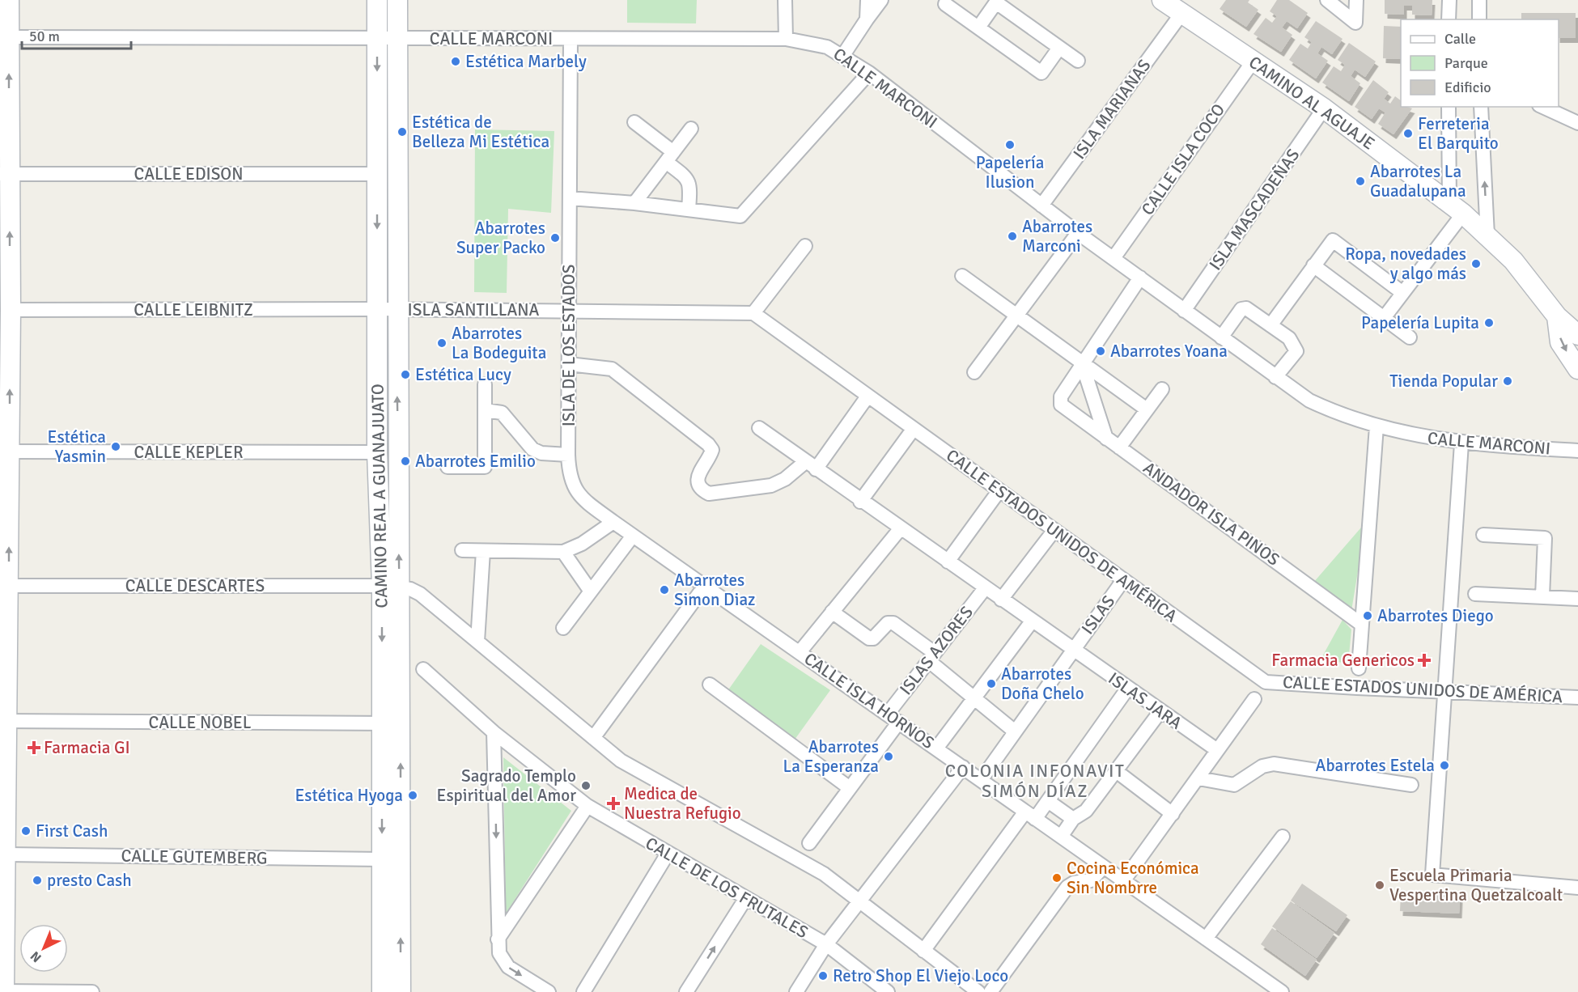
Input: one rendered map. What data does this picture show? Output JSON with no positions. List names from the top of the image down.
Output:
{
  "streets": {
    "street": [
      "CALLE MARCONI",
      "CAMINO AL AGUAJE",
      "ISLA MARIANAS",
      "CALLE ISLA COCO",
      "CALLE EDISON",
      "ISLA MASCADEÑAS",
      "CALLE LEIBNITZ",
      "ISLA SANTILLANA",
      "ISLA DE LOS ESTADOS",
      "CALLE KEPLER",
      "CAMINO REAL A GUANAJUATO",
      "ANDADOR ISLA PINOS",
      "CALLE ESTADOS UNIDOS DE AMÉRICA",
      "CALLE DESCARTES",
      "ISLAS",
      "ISLAS AZORES",
      "CALLE ISLA HORNOS",
      "ISLAS JARA",
      "CALLE NOBEL",
      "CALLE GUTEMBERG",
      "CALLE DE LOS FRUTALES"
    ]
  },
  "crossings": [
    ["CALLE MARCONI", "ISLA MARIANAS"],
    ["CALLE MARCONI", "CALLE ISLA COCO"],
    ["CALLE MARCONI", "ISLA MASCADEÑAS"],
    ["CALLE MARCONI", "ISLA DE LOS ESTADOS"],
    ["CALLE MARCONI", "CAMINO REAL A GUANAJUATO"],
    ["CAMINO AL AGUAJE", "ISLA MARIANAS"],
    ["CAMINO AL AGUAJE", "CALLE ISLA COCO"],
    ["CAMINO AL AGUAJE", "ISLA MASCADEÑAS"],
    ["CALLE EDISON", "CAMINO REAL A GUANAJUATO"],
    ["CALLE LEIBNITZ", "ISLA SANTILLANA"],
    ["CALLE LEIBNITZ", "CAMINO REAL A GUANAJUATO"],
    ["ISLA SANTILLANA", "ISLA DE LOS ESTADOS"],
    ["ISLA SANTILLANA", "CAMINO REAL A GUANAJUATO"],
    ["ISLA DE LOS ESTADOS", "CALLE ISLA HORNOS"],
    ["CALLE KEPLER", "CAMINO REAL A GUANAJUATO"],
    ["CAMINO REAL A GUANAJUATO", "CALLE DESCARTES"],
    ["CAMINO REAL A GUANAJUATO", "CALLE NOBEL"],
    ["CAMINO REAL A GUANAJUATO", "CALLE GUTEMBERG"],
    ["CALLE ESTADOS UNIDOS DE AMÉRICA", "ISLAS"],
    ["ISLAS", "ISLAS JARA"],
    ["ISLAS AZORES", "CALLE ISLA HORNOS"],
    ["ISLAS AZORES", "ISLAS JARA"]
  ],
  "districts": ["COLONIA INFONAVIT SIMÓN DÍAZ"],
  "places": {
    "other": [
      "Estética Marbely",
      "Estética de Belleza Mi Estética",
      "Ferreteria El Barquito",
      "Papelería Ilusion",
      "Abarrotes La Guadalupana",
      "Abarrotes Marconi",
      "Abarrotes Super Packo",
      "Ropa, novedades y algo más",
      "Papelería Lupita",
      "Abarrotes La Bodeguita",
      "Abarrotes Yoana",
      "Estética Lucy",
      "Tienda Popular",
      "Estética Yasmin",
      "Abarrotes Emilio",
      "Abarrotes Simon Diaz",
      "Abarrotes Diego",
      "Abarrotes Doña Chelo",
      "Abarrotes La Esperanza",
      "Abarrotes Estela",
      "Sagrado Templo Espiritual del Amor",
      "Estética Hyoga",
      "First Cash",
      "Cocina Económica Sin Nombrre",
      "presto Cash",
      "Escuela Primaria Vespertina Quetzalcoalt",
      "Retro Shop El Viejo Loco"
    ],
    "health": ["Farmacia Genericos", "Farmacia GI", "Medica de Nuestra Refugio"]
  },
  "legend": ["Calle", "Parque", "Edificio"],
  "scale_bar": "50 m",
  "north": "bottom left"
}
